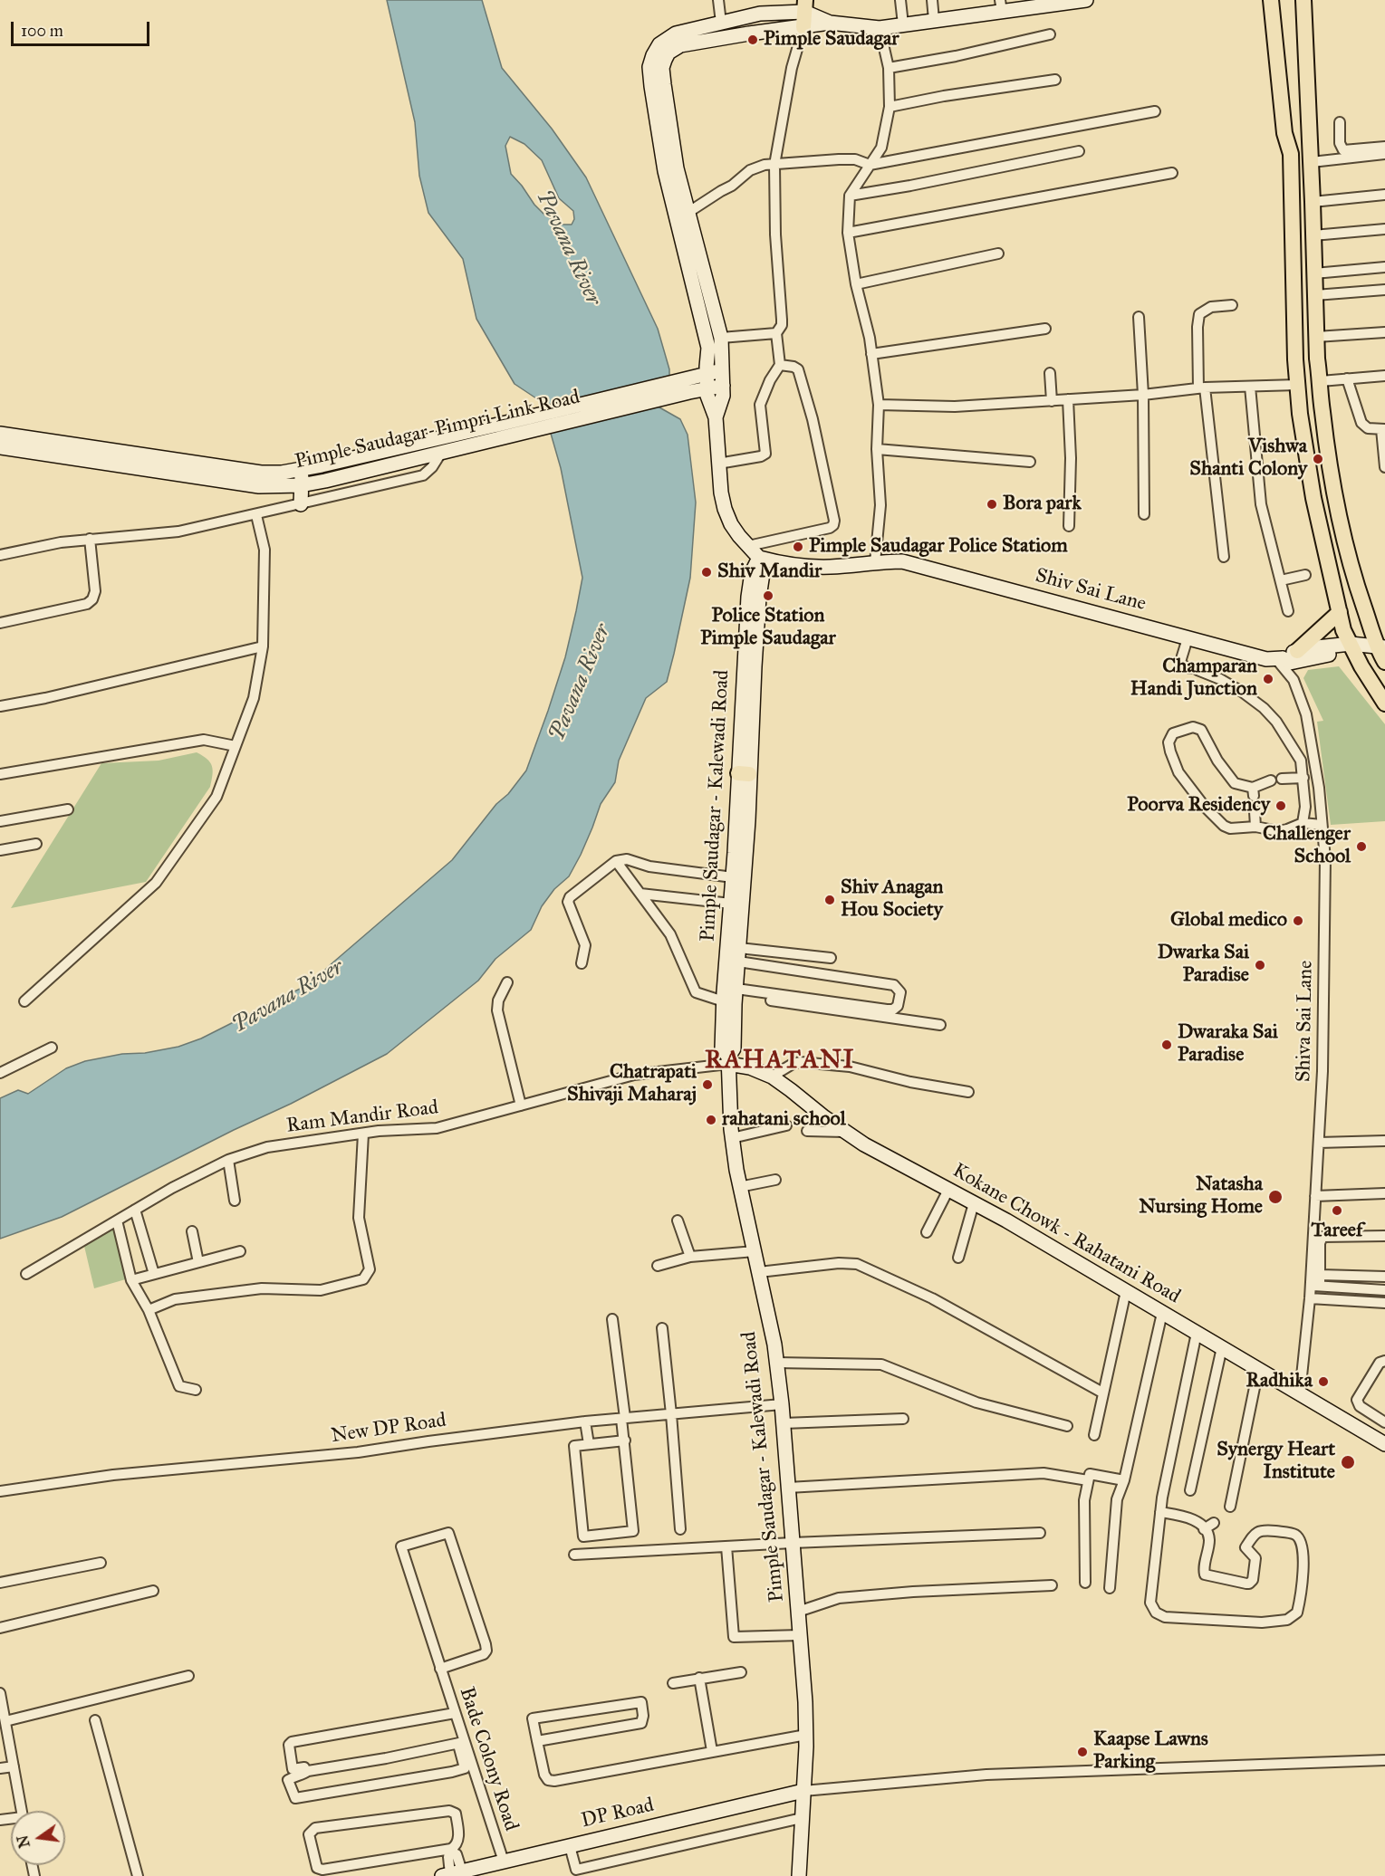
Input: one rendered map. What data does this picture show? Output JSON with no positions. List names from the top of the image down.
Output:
{
  "streets": {
    "street": [
      "Pimple Saudagar-Pimpri Link Road",
      "Shiv Sai Lane",
      "Pimple Saudagar - Kalewadi Road",
      "Shiva Sai Lane",
      "Ram Mandir Road",
      "Kokane Chowk - Rahatani Road",
      "New DP Road",
      "Bade Colony Road",
      "DP Road"
    ]
  },
  "crossings": [
    ["Shiv Sai Lane", "Pimple Saudagar - Kalewadi Road"],
    ["Shiv Sai Lane", "Shiva Sai Lane"],
    ["Pimple Saudagar - Kalewadi Road", "Ram Mandir Road"],
    ["Pimple Saudagar - Kalewadi Road", "Kokane Chowk - Rahatani Road"],
    ["Pimple Saudagar - Kalewadi Road", "New DP Road"],
    ["Pimple Saudagar - Kalewadi Road", "DP Road"],
    ["Shiva Sai Lane", "Kokane Chowk - Rahatani Road"],
    ["Ram Mandir Road", "Kokane Chowk - Rahatani Road"],
    ["Bade Colony Road", "DP Road"]
  ],
  "districts": ["RAHATANI"],
  "water": ["Pavana River"],
  "places": [
    "Pimple Saudagar",
    "Vishwa Shanti Colony",
    "Bora park",
    "Pimple Saudagar Police Statiom",
    "Shiv Mandir",
    "Police Station Pimple Saudagar",
    "Champaran Handi Junction",
    "Poorva Residency",
    "Challenger School",
    "Shiv Anagan Hou Society",
    "Global medico",
    "Dwarka Sai Paradise",
    "Dwaraka Sai Paradise",
    "Chatrapati Shivaji Maharaj",
    "rahatani school",
    "Natasha Nursing Home",
    "Tareef",
    "Radhika",
    "Synergy Heart Institute",
    "Kaapse Lawns Parking"
  ],
  "scale_bar": "100 m",
  "north": "left"
}
